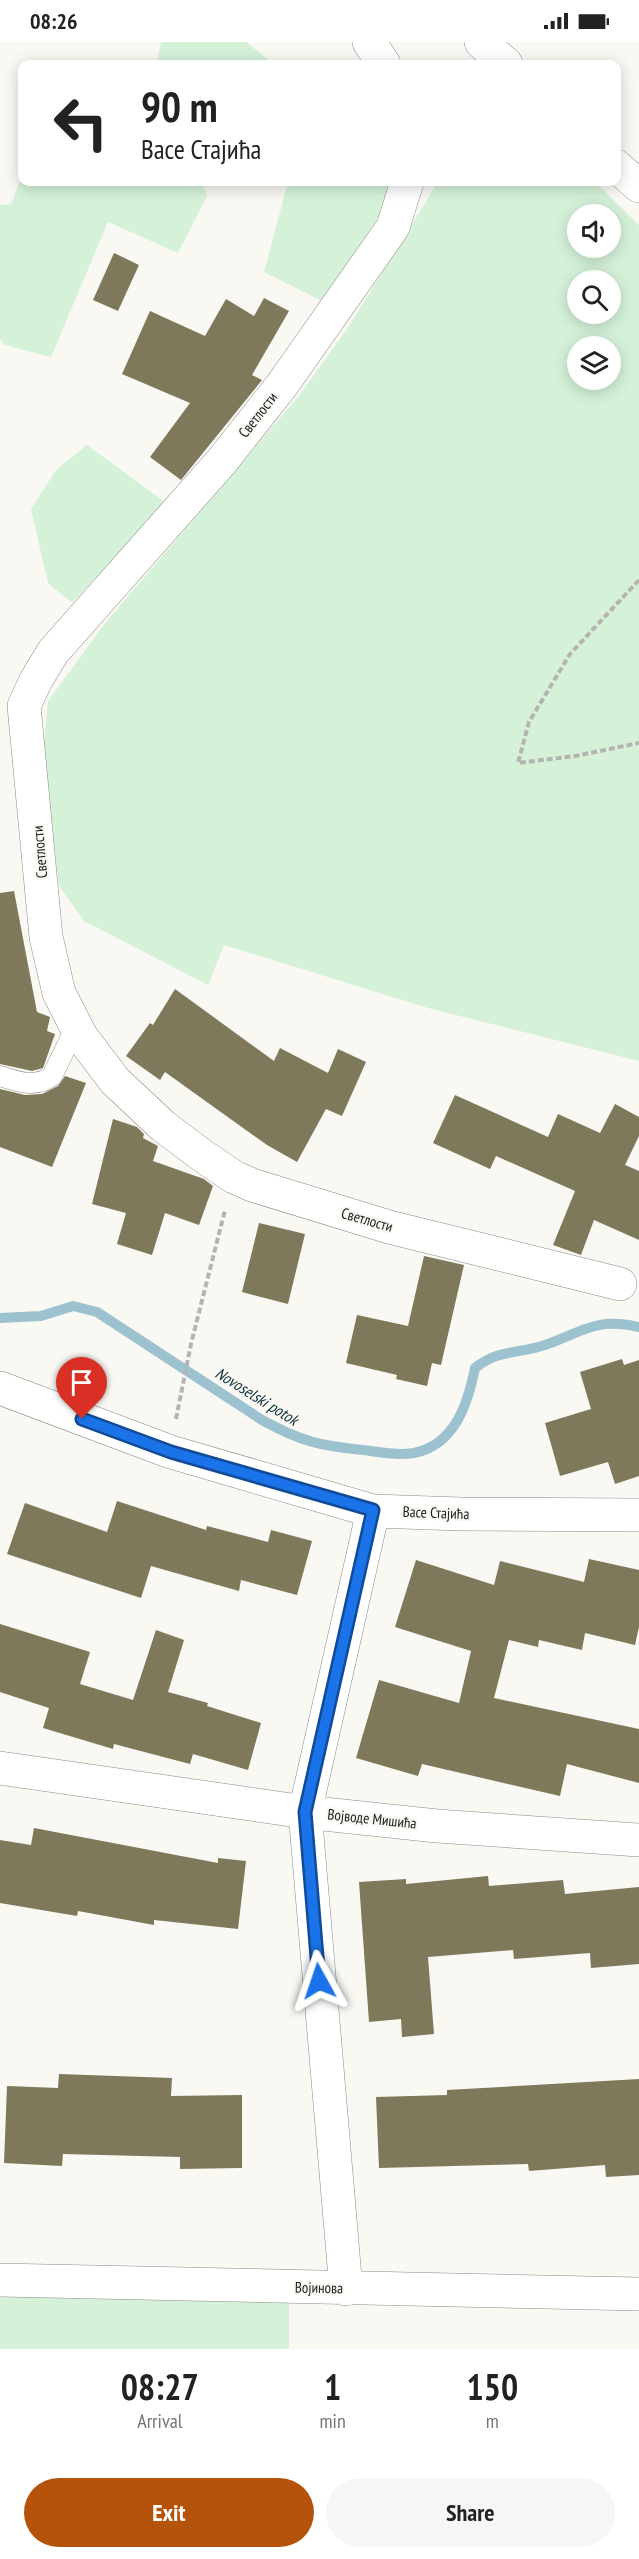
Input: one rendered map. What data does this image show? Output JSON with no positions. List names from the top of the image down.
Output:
{
  "streets": {
    "street": [
      "Светлости",
      "Васе Стајића",
      "Војводе Мишића",
      "Војинова"
    ]
  },
  "water": ["Novoselski potok"],
  "page": {
    "status": "08:26",
    "turn": ["90 m", "Васе Стајића"],
    "eta": [
      "08:27",
      "Arrival",
      "1",
      "min",
      "150",
      "m"
    ],
    "buttons": ["Exit", "Share"]
  }
}
